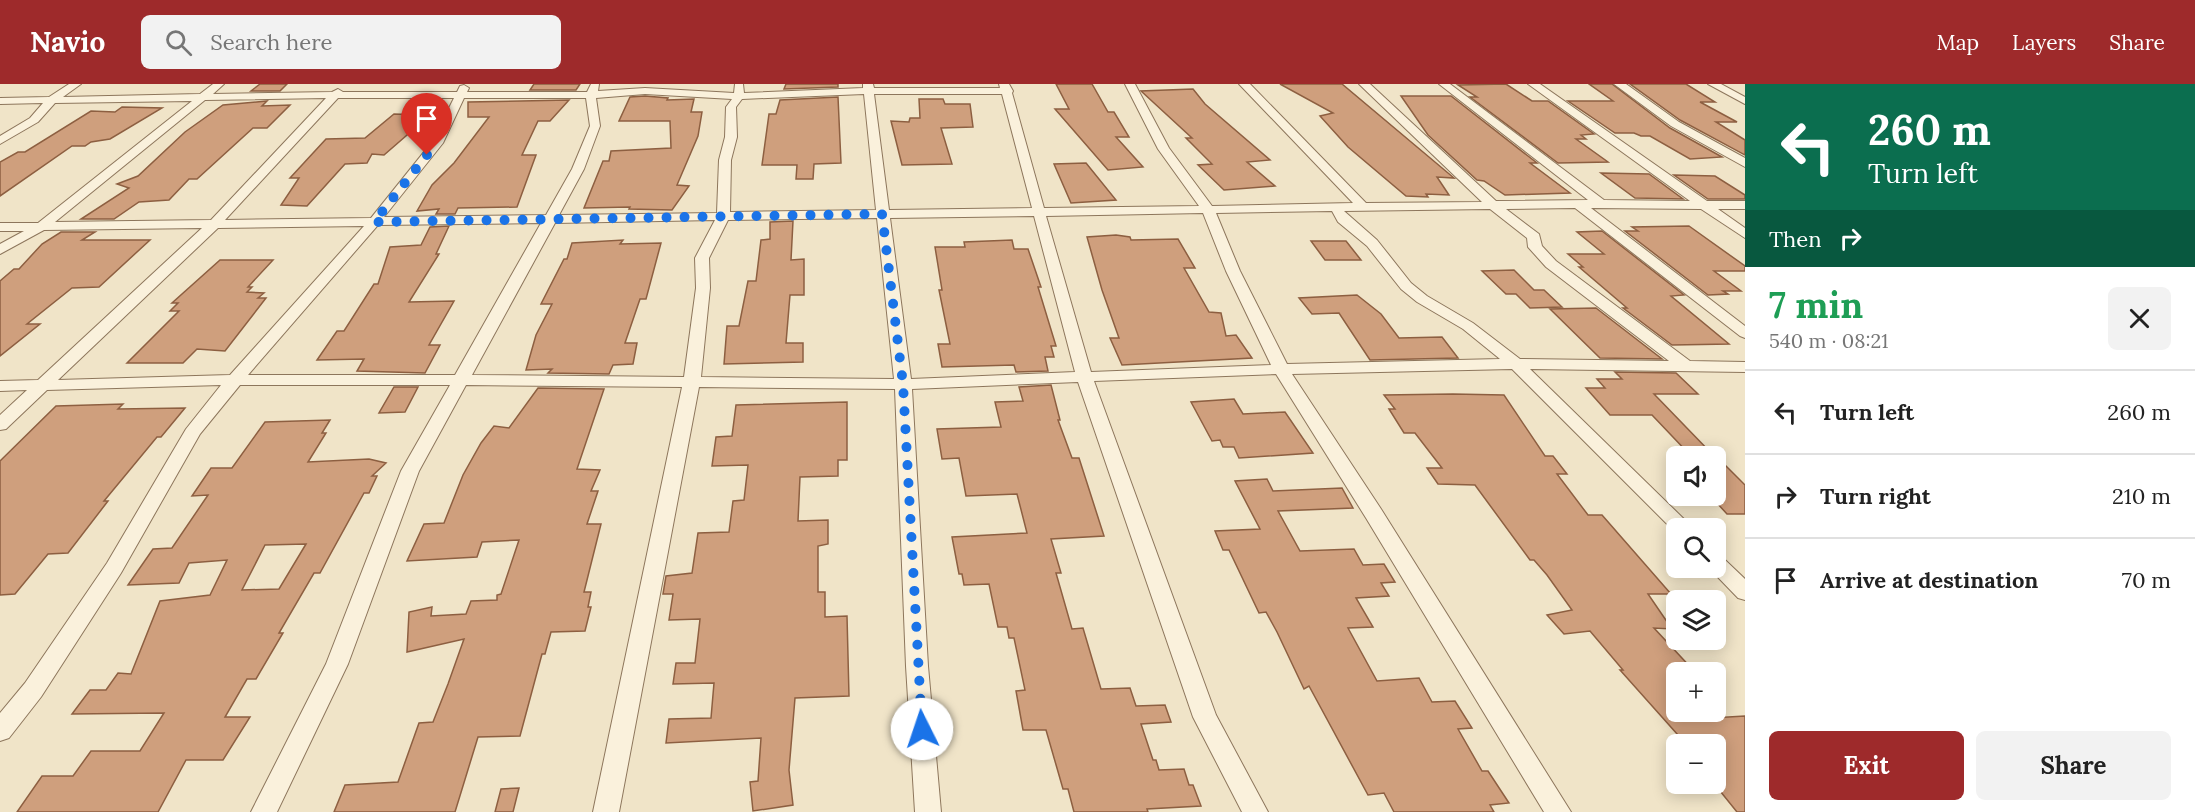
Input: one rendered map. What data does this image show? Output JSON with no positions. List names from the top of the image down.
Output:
{
  "page": {
    "header": "Navio",
    "search": "Search here",
    "nav": ["Map", "Layers", "Share"],
    "turn": ["260 m", "Turn left"],
    "then": "Then",
    "heading": ["7 min", "540 m · 08:21"],
    "list": [
      {
        "name": "Turn left",
        "value": "260 m"
      },
      {
        "name": "Turn right",
        "value": "210 m"
      },
      {
        "name": "Arrive at destination",
        "value": "70 m"
      }
    ],
    "map_buttons": ["+", "−"],
    "buttons": ["Exit", "Share"]
  }
}
